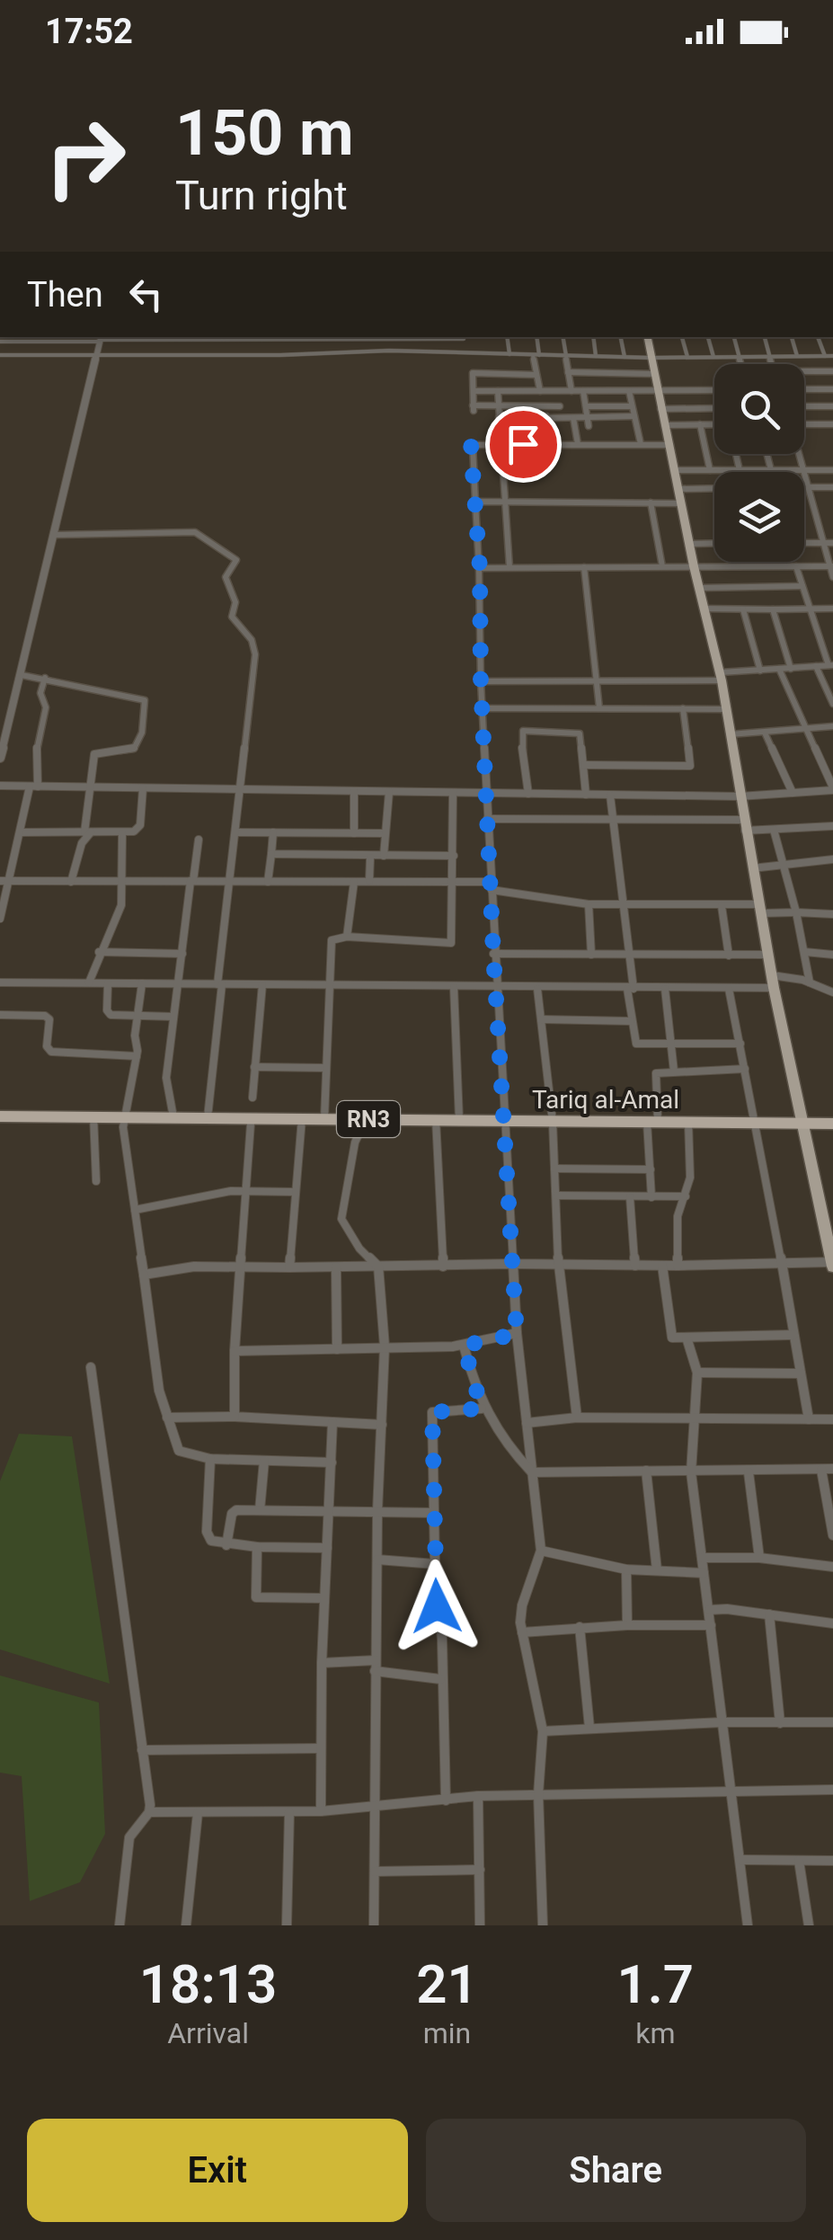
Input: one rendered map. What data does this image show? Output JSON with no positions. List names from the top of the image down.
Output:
{
  "streets": {
    "highway": ["Tariq al-Amal", "RN3"]
  },
  "page": {
    "status": "17:52",
    "turn": ["150 m", "Turn right"],
    "then": "Then",
    "eta": [
      "18:13",
      "Arrival",
      "21",
      "min",
      "1.7",
      "km"
    ],
    "buttons": ["Exit", "Share"]
  }
}
